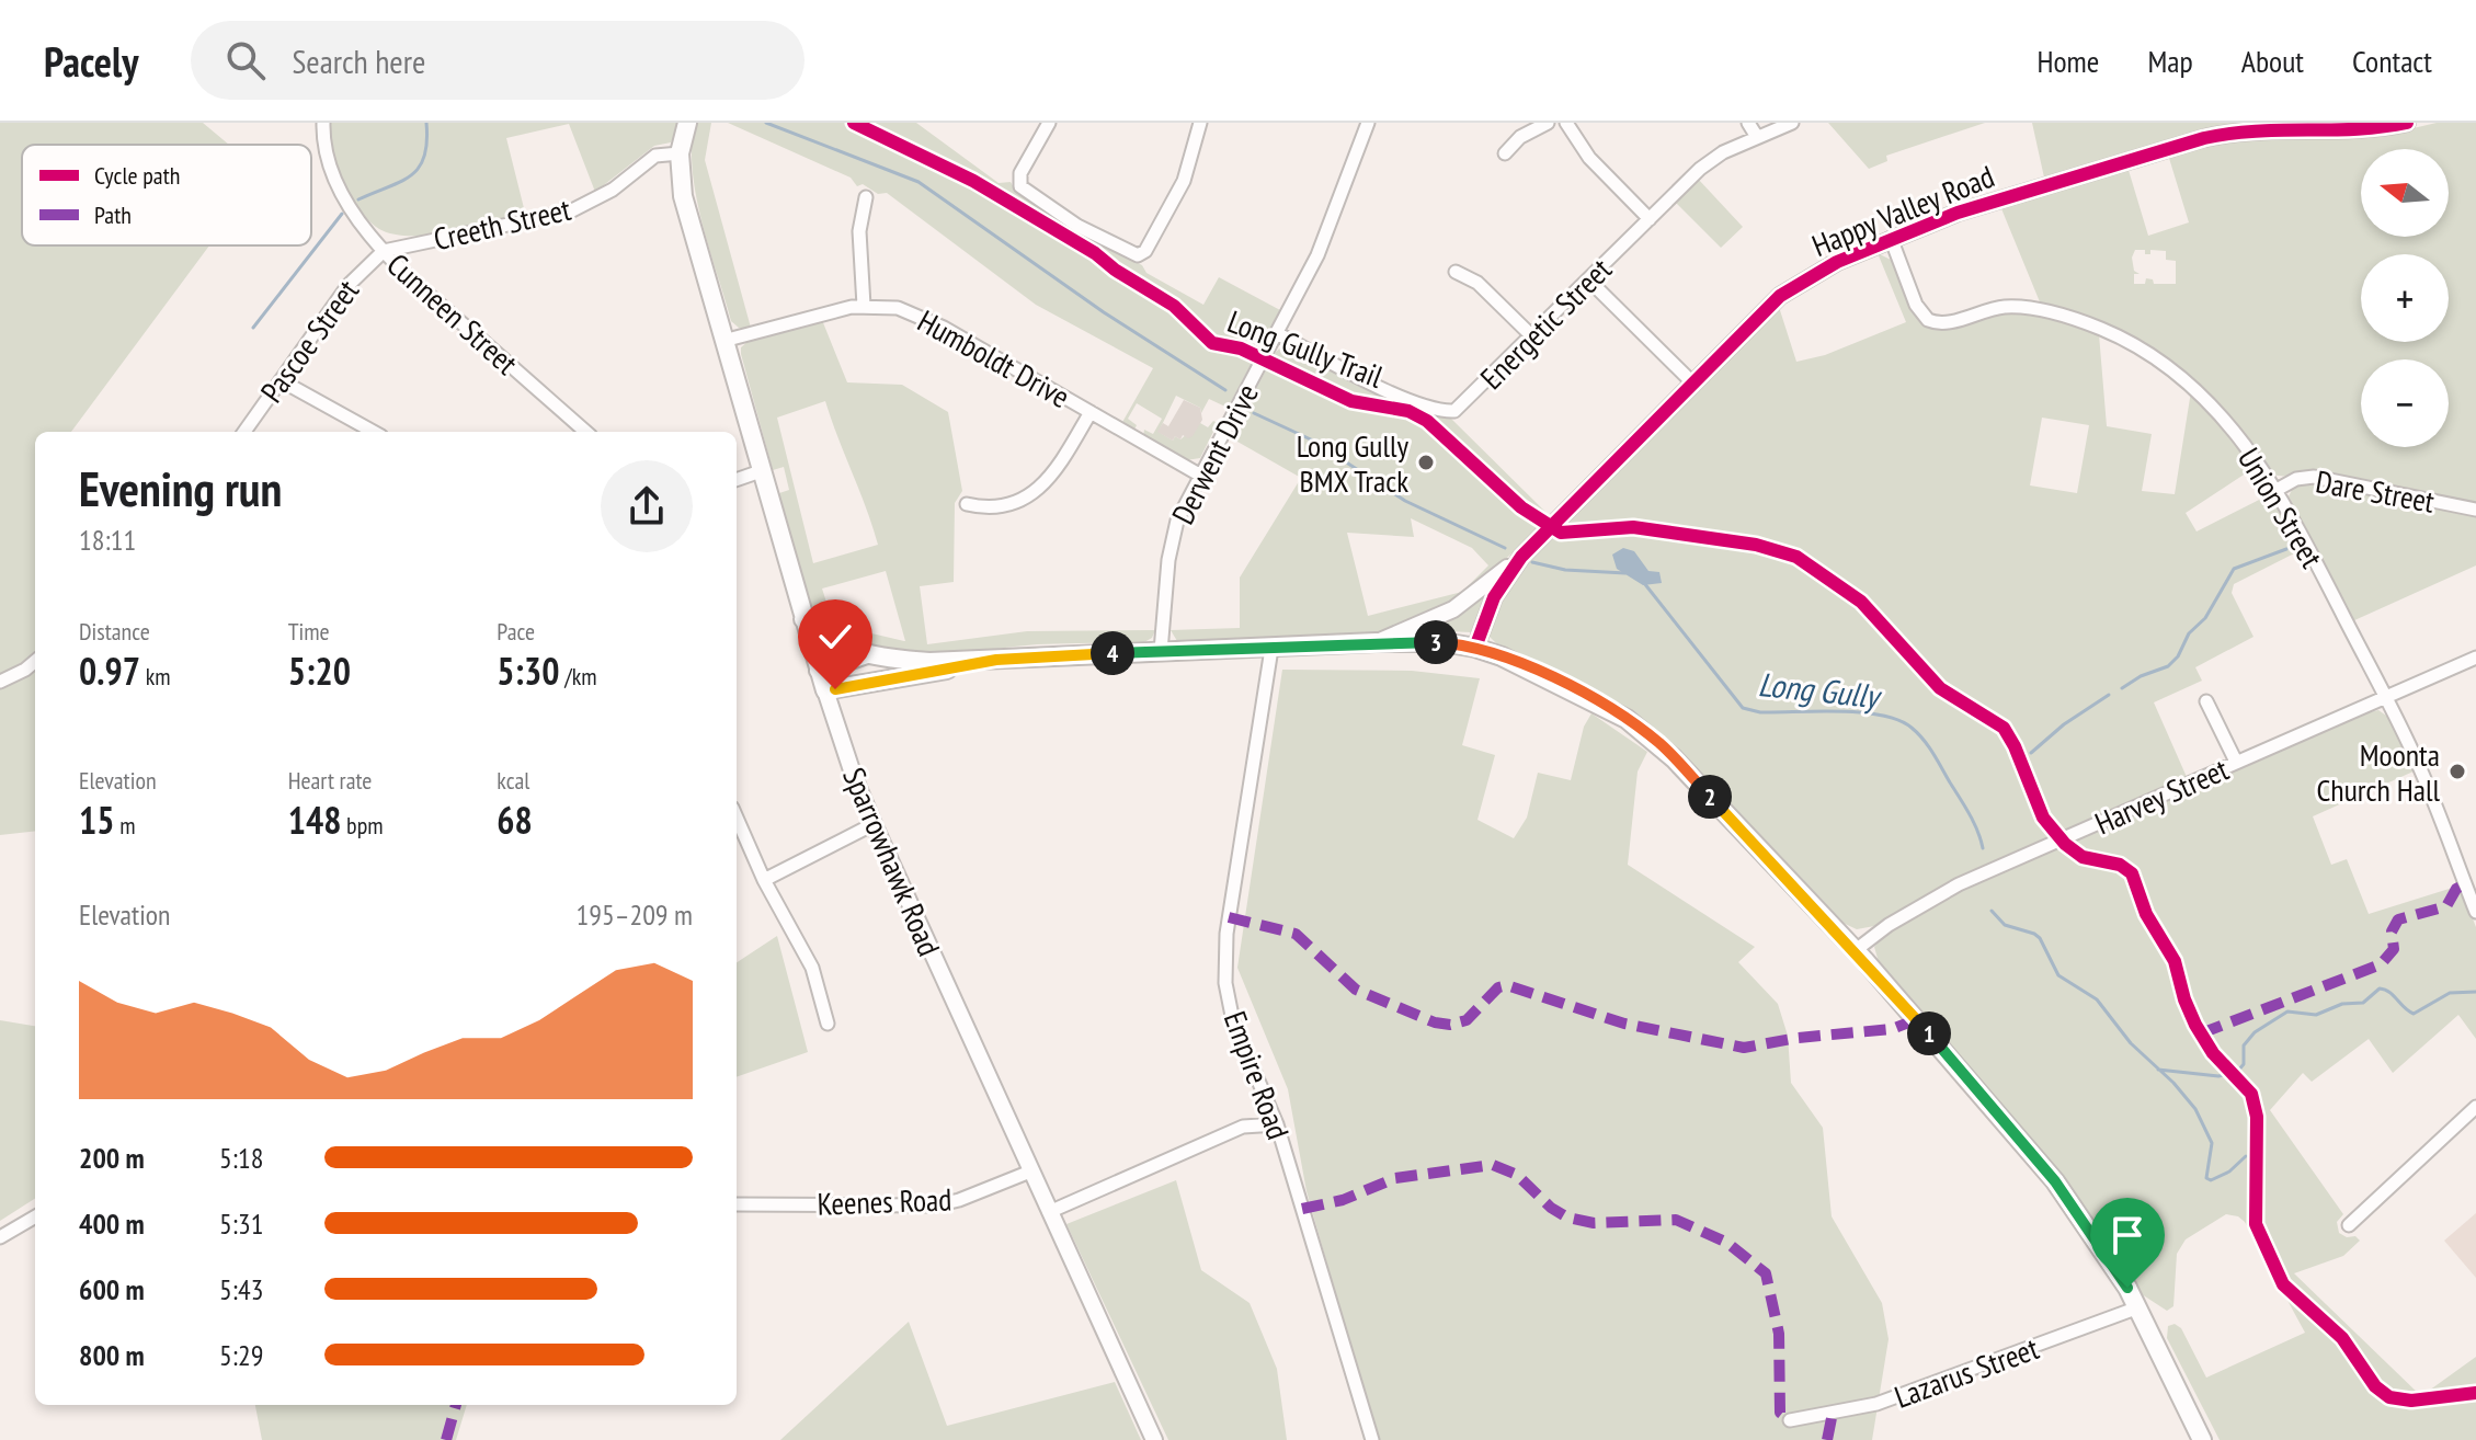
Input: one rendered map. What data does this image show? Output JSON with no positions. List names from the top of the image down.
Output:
{
  "streets": {
    "main road": ["Sparrowhawk Road"],
    "street": [
      "Happy Valley Road",
      "Creeth Street",
      "Cunneen Street",
      "Energetic Street",
      "Pascoe Street",
      "Humboldt Drive",
      "Derwent Drive",
      "Dare Street",
      "Union Street",
      "Harvey Street",
      "Empire Road",
      "Keenes Road",
      "Lazarus Street"
    ],
    "cycle path": ["Long Gully Trail"]
  },
  "crossings": [
    ["Happy Valley Road", "Union Street"],
    ["Creeth Street", "Cunneen Street"],
    ["Creeth Street", "Pascoe Street"],
    ["Creeth Street", "Sparrowhawk Road"],
    ["Cunneen Street", "Pascoe Street"],
    ["Energetic Street", "Derwent Drive"],
    ["Humboldt Drive", "Derwent Drive"],
    ["Humboldt Drive", "Sparrowhawk Road"],
    ["Dare Street", "Union Street"],
    ["Union Street", "Harvey Street"],
    ["Sparrowhawk Road", "Keenes Road"]
  ],
  "water": ["Long Gully"],
  "places": ["Long Gully BMX Track", "Moonta Church Hall"],
  "legend": ["Cycle path", "Path"],
  "north": "left",
  "page": {
    "header": "Pacely",
    "search": "Search here",
    "nav": [
      "Home",
      "Map",
      "About",
      "Contact"
    ],
    "map_buttons": ["+", "−"],
    "heading": ["Evening run", "18:11"],
    "stats": [
      ["Distance", "0.97 km"],
      ["Time", "5:20"],
      ["Pace", "5:30 /km"],
      ["Elevation", "15 m"],
      ["Heart rate", "148 bpm"],
      ["kcal", "68"]
    ],
    "pins": [
      "3",
      "4",
      "2",
      "1"
    ],
    "chart": ["Elevation", "195–209 m"],
    "list": [
      {
        "name": "200 m",
        "note": "5:18"
      },
      {
        "name": "400 m",
        "note": "5:31"
      },
      {
        "name": "600 m",
        "note": "5:43"
      },
      {
        "name": "800 m",
        "note": "5:29"
      }
    ]
  }
}
